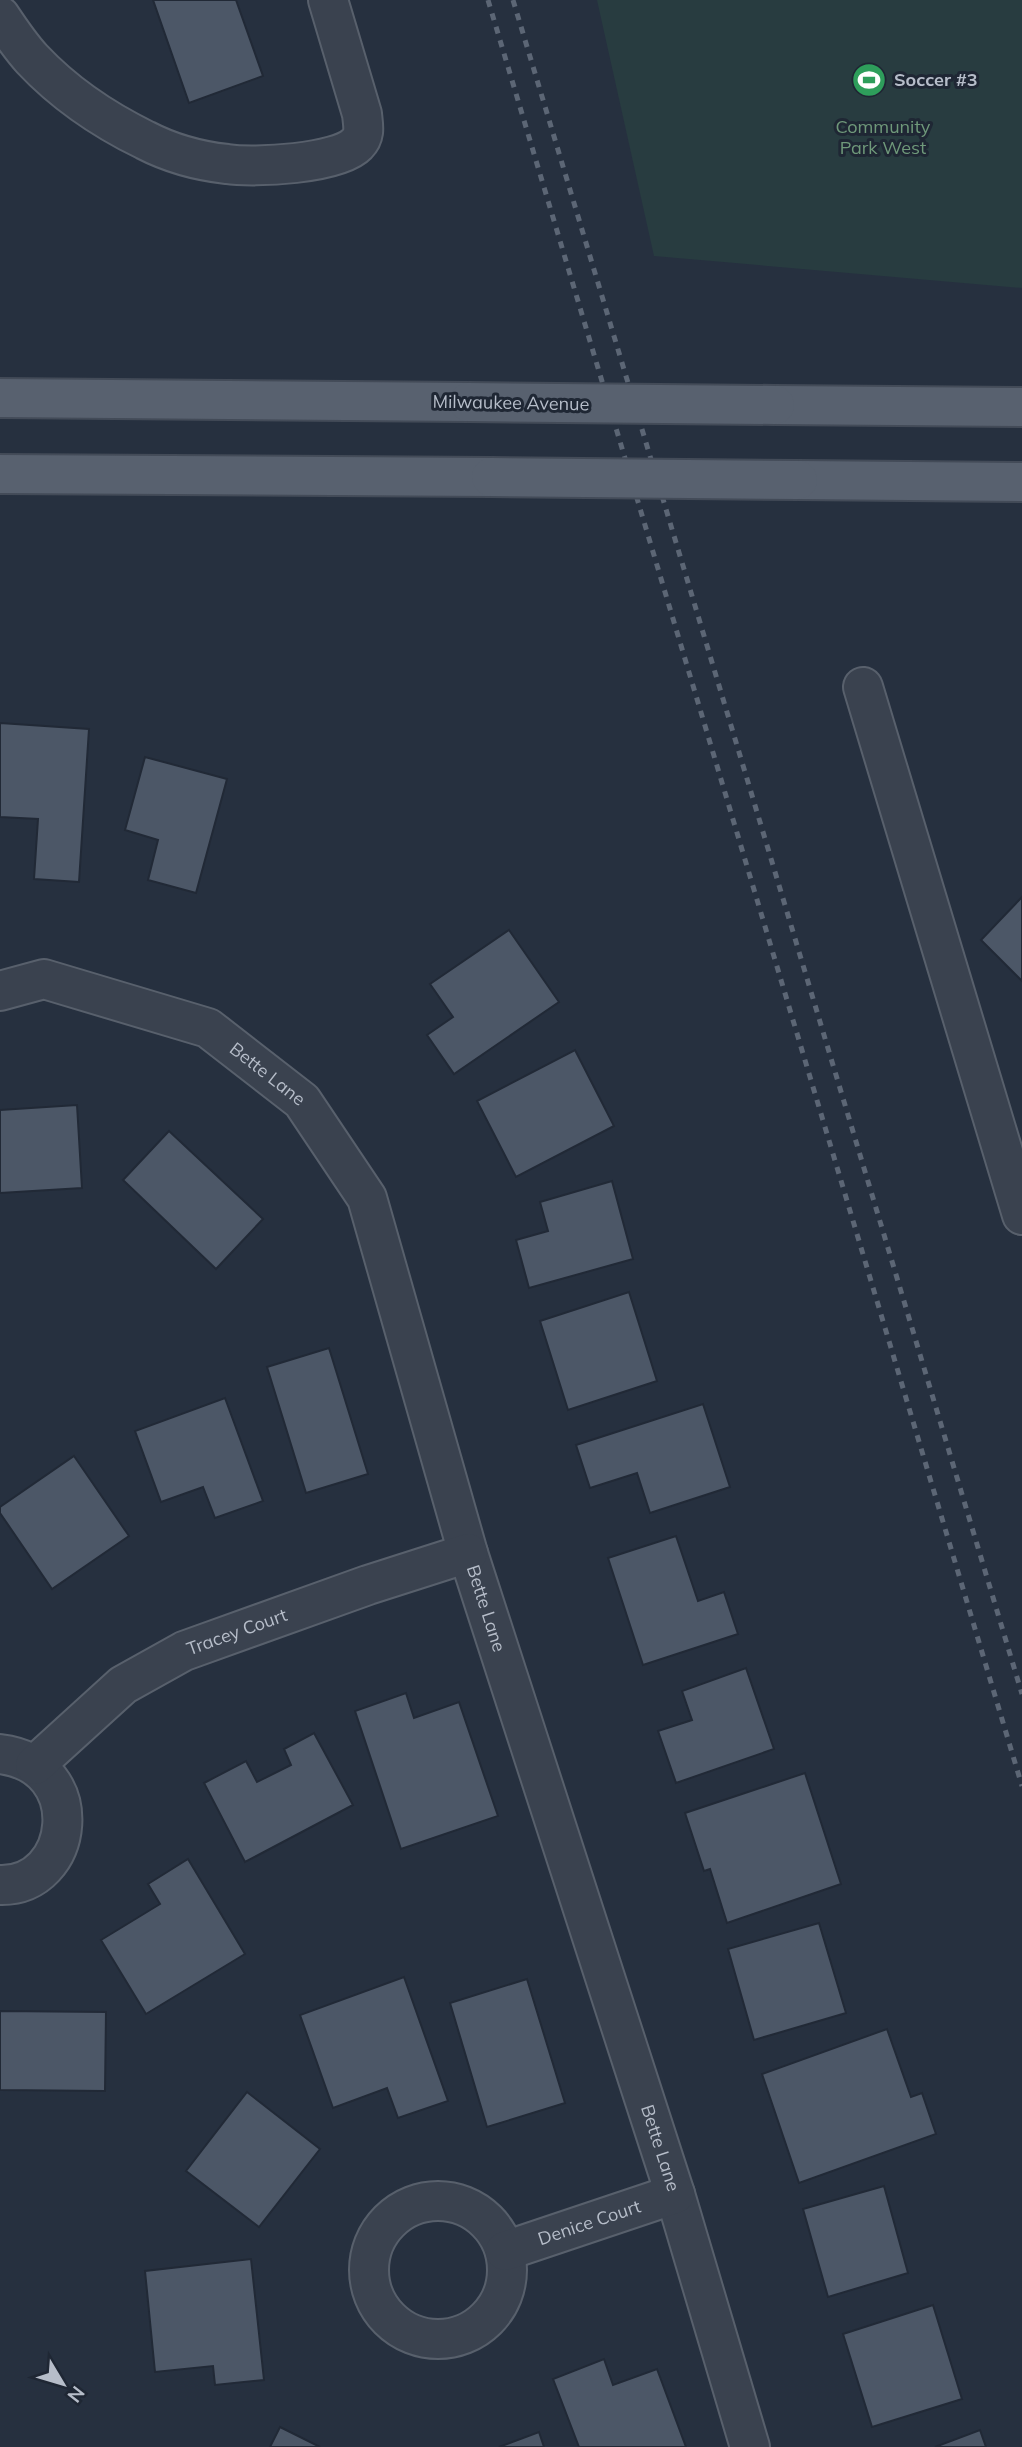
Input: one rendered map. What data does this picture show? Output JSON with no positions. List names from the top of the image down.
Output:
{
  "streets": {
    "main road": ["Milwaukee Avenue"],
    "street": ["Bette Lane", "Tracey Court", "Denice Court"]
  },
  "crossings": [
    ["Bette Lane", "Tracey Court"],
    ["Bette Lane", "Denice Court"]
  ],
  "parks": ["Community Park West"],
  "places": {
    "sports": ["Soccer #3"]
  },
  "north": "bottom right"
}
